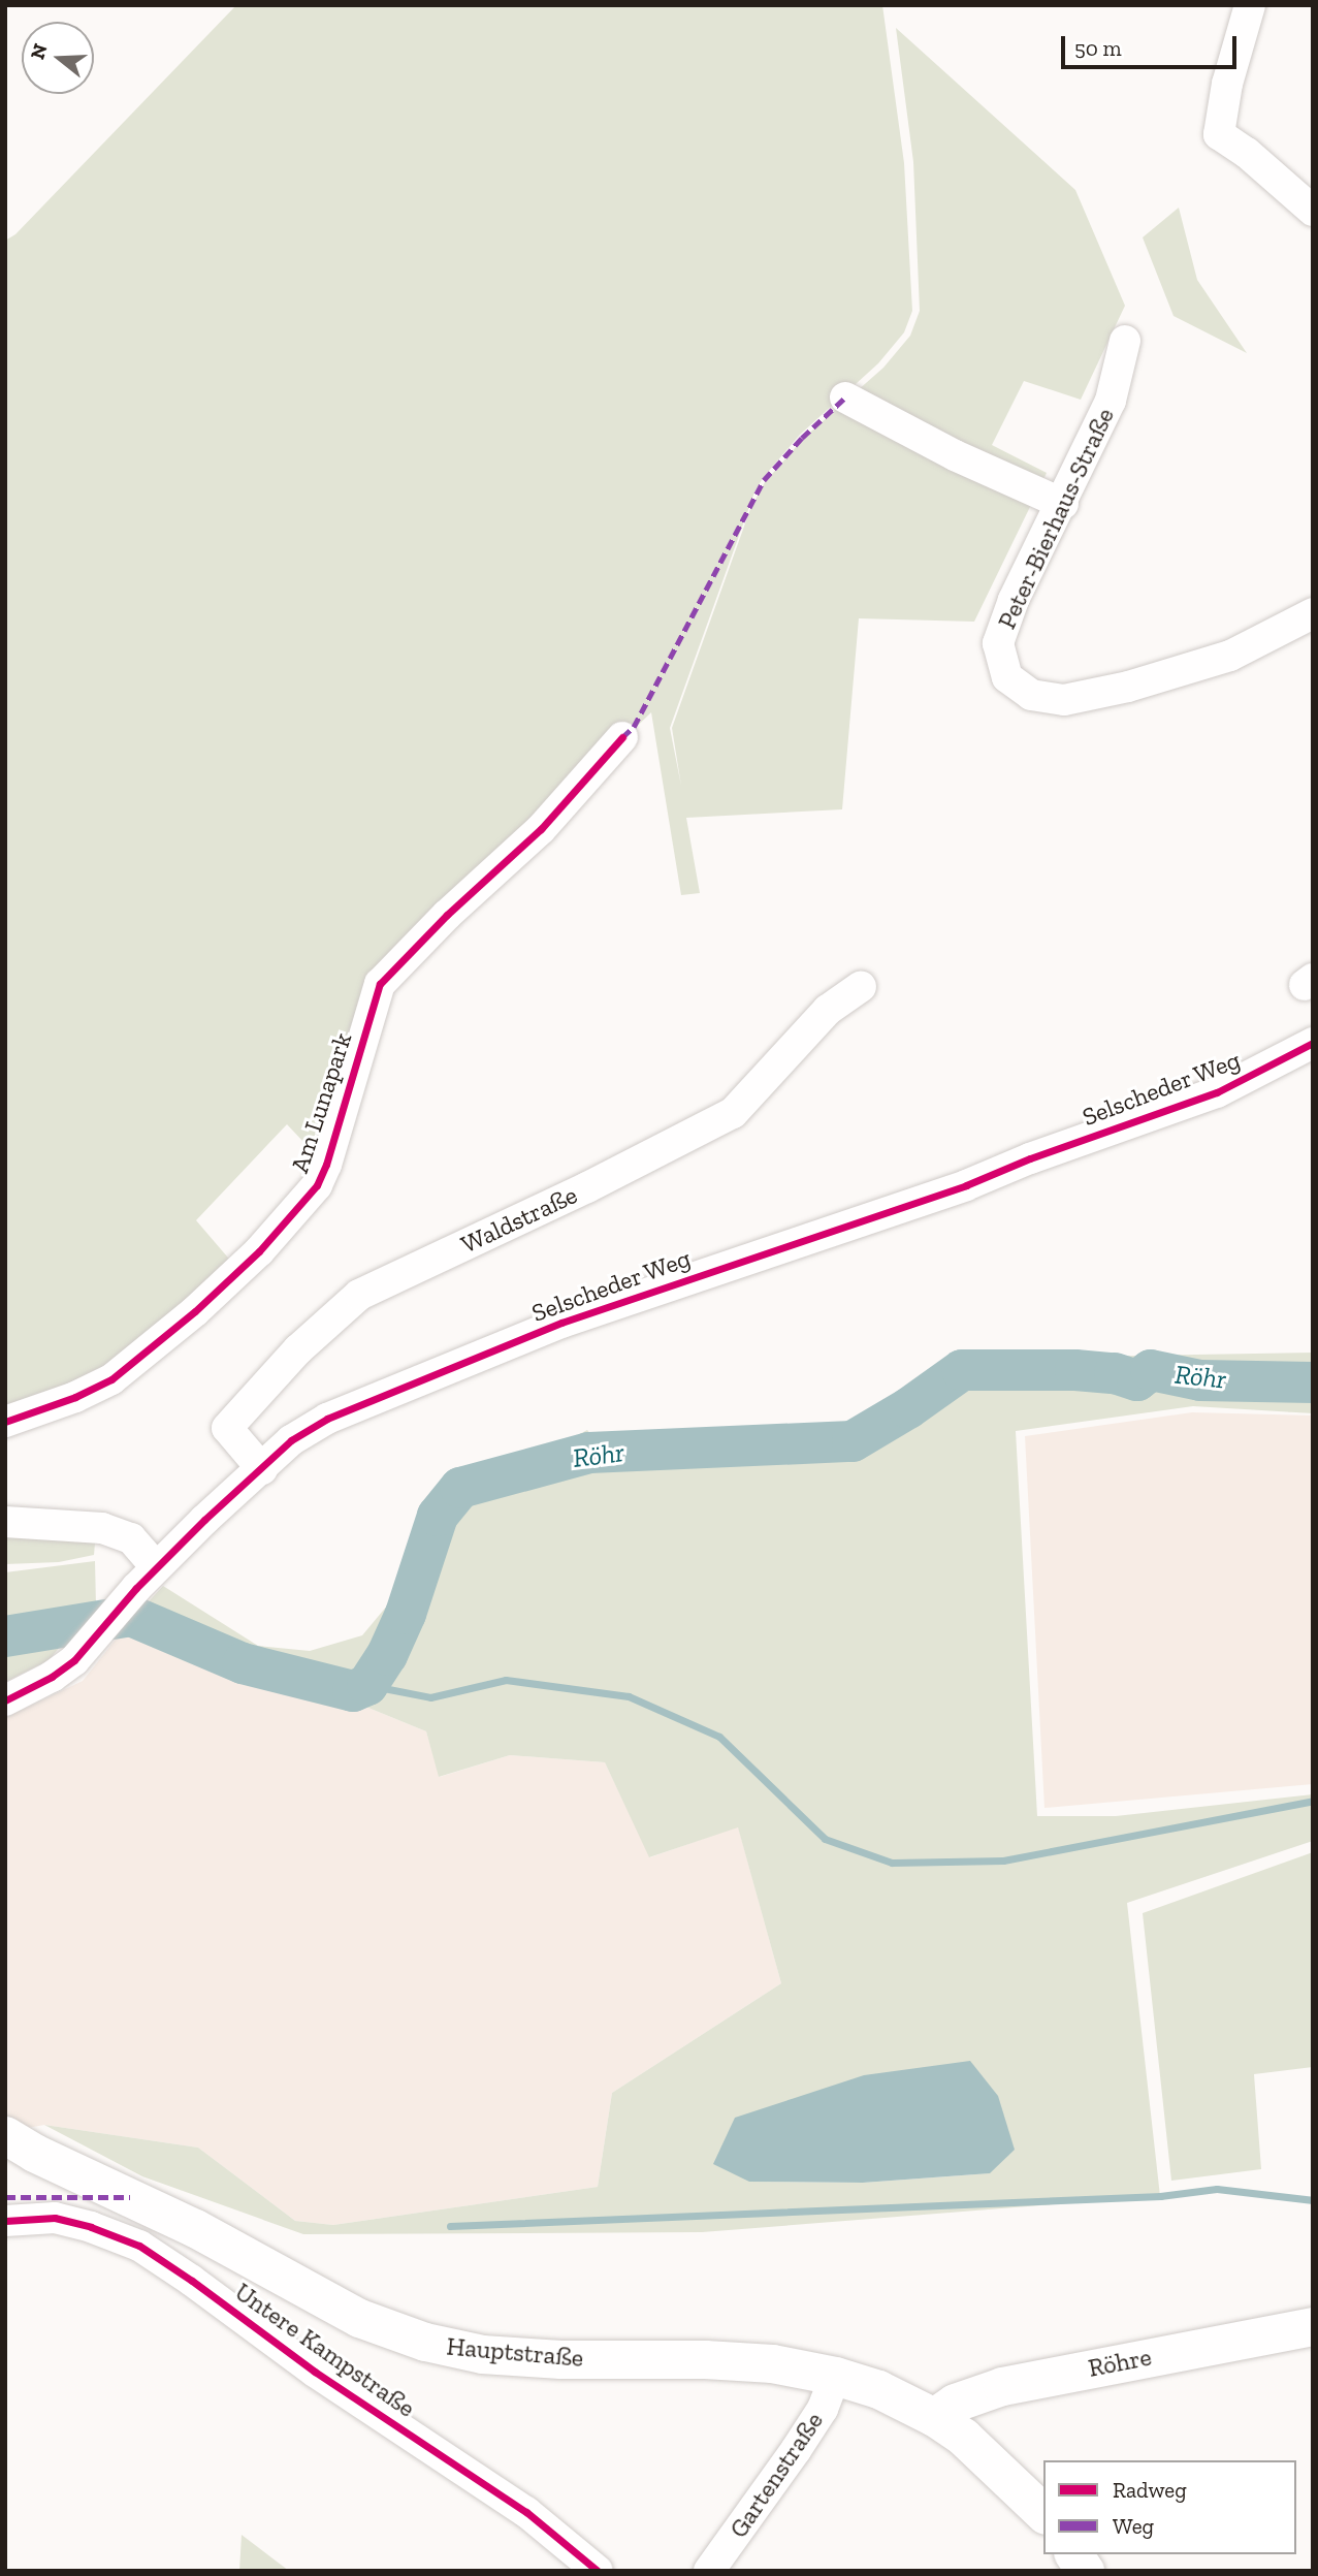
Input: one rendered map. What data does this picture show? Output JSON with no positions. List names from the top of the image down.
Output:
{
  "streets": {
    "main road": ["Hauptstraße", "Röhre"],
    "street": [
      "Peter-Bierhaus-Straße",
      "Selscheder Weg",
      "Am Lunapark",
      "Waldstraße",
      "Untere Kampstraße",
      "Gartenstraße"
    ]
  },
  "crossings": [
    ["Selscheder Weg", "Waldstraße"],
    ["Hauptstraße", "Röhre"],
    ["Hauptstraße", "Gartenstraße"]
  ],
  "water": ["Röhr"],
  "legend": ["Radweg", "Weg"],
  "scale_bar": "50 m",
  "north": "left"
}
